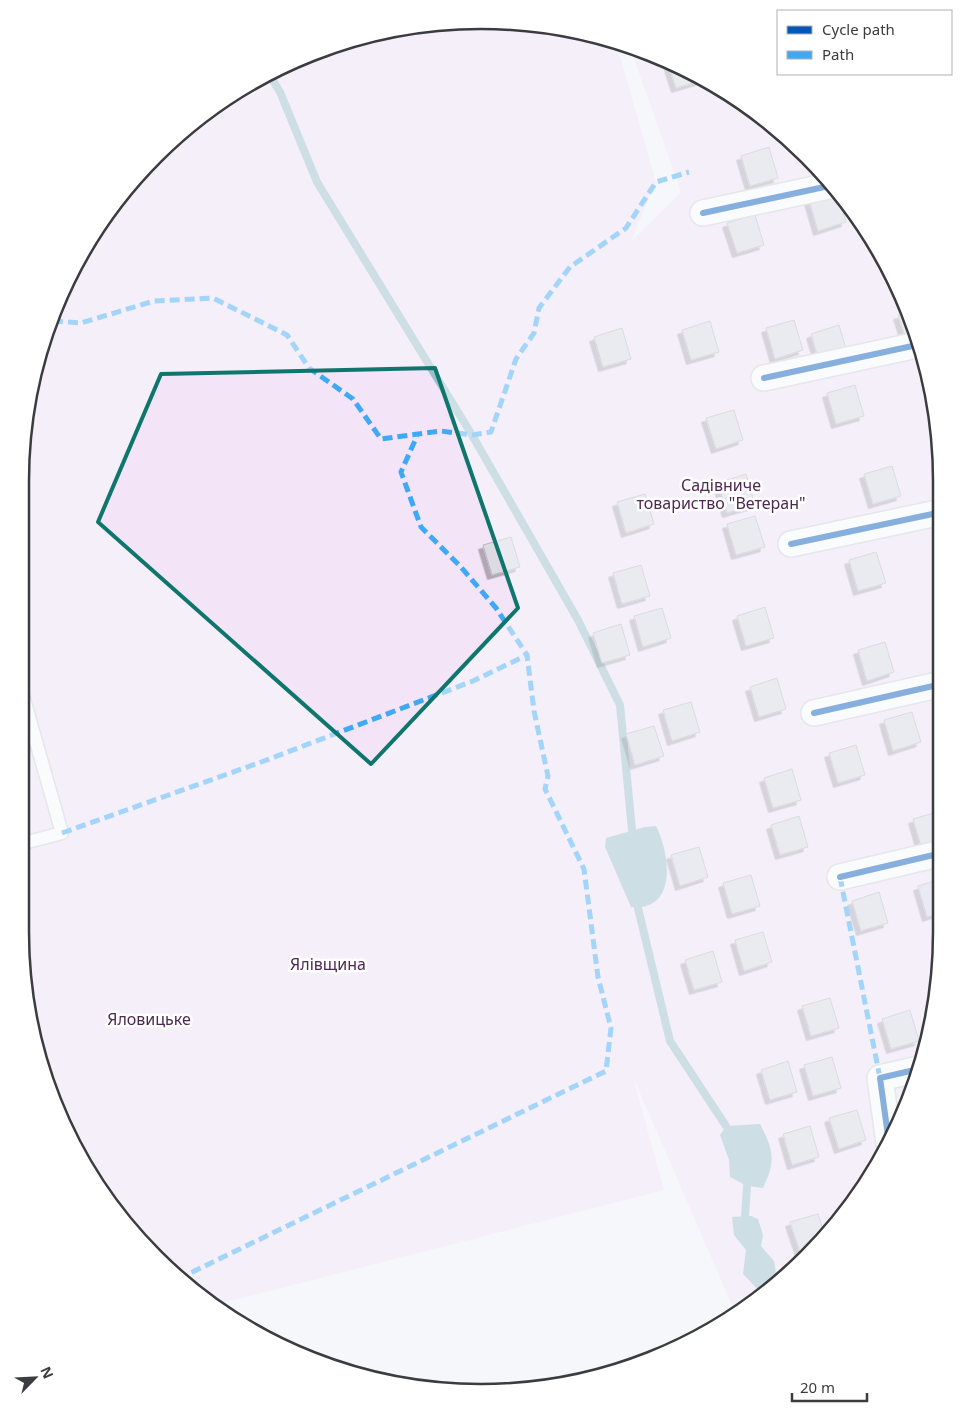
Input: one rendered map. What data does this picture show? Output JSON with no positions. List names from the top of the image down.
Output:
{
  "parks": ["Садівниче товариство \"Ветеран\"", "Ялівщина", "Яловицьке"],
  "legend": ["Cycle path", "Path"],
  "scale_bar": "20 m",
  "north": "top right"
}
